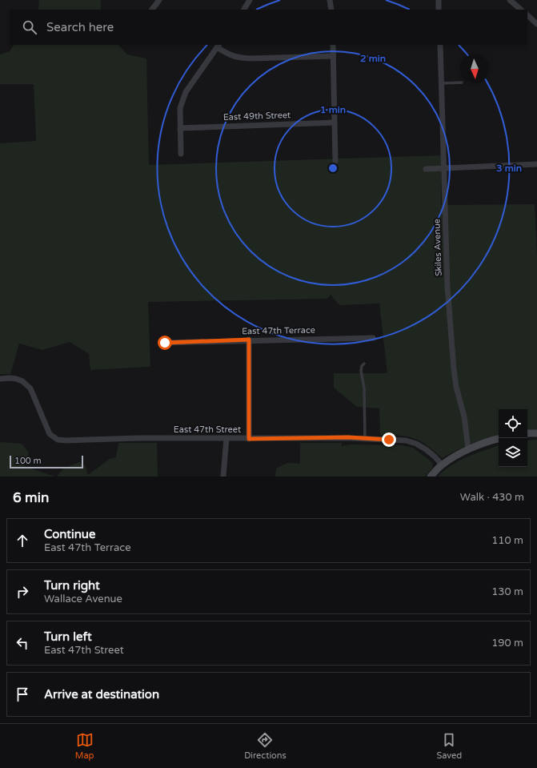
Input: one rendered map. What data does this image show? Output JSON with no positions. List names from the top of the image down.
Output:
{
  "streets": {
    "street": [
      "East 49th Street",
      "Skiles Avenue",
      "East 47th Terrace",
      "East 47th Street"
    ]
  },
  "scale_bar": "100 m",
  "north": "bottom",
  "page": {
    "search": "Search here",
    "scale": "100 m",
    "heading": ["6 min", "Walk · 430 m"],
    "list": [
      ["Continue", "East 47th Terrace", "110 m"],
      ["Turn right", "Wallace Avenue", "130 m"],
      ["Turn left", "East 47th Street", "190 m"],
      "Arrive at destination"
    ],
    "nav": ["Map", "Directions", "Saved"]
  },
  "rings": ["2 min", "1 min", "3 min"]
}
